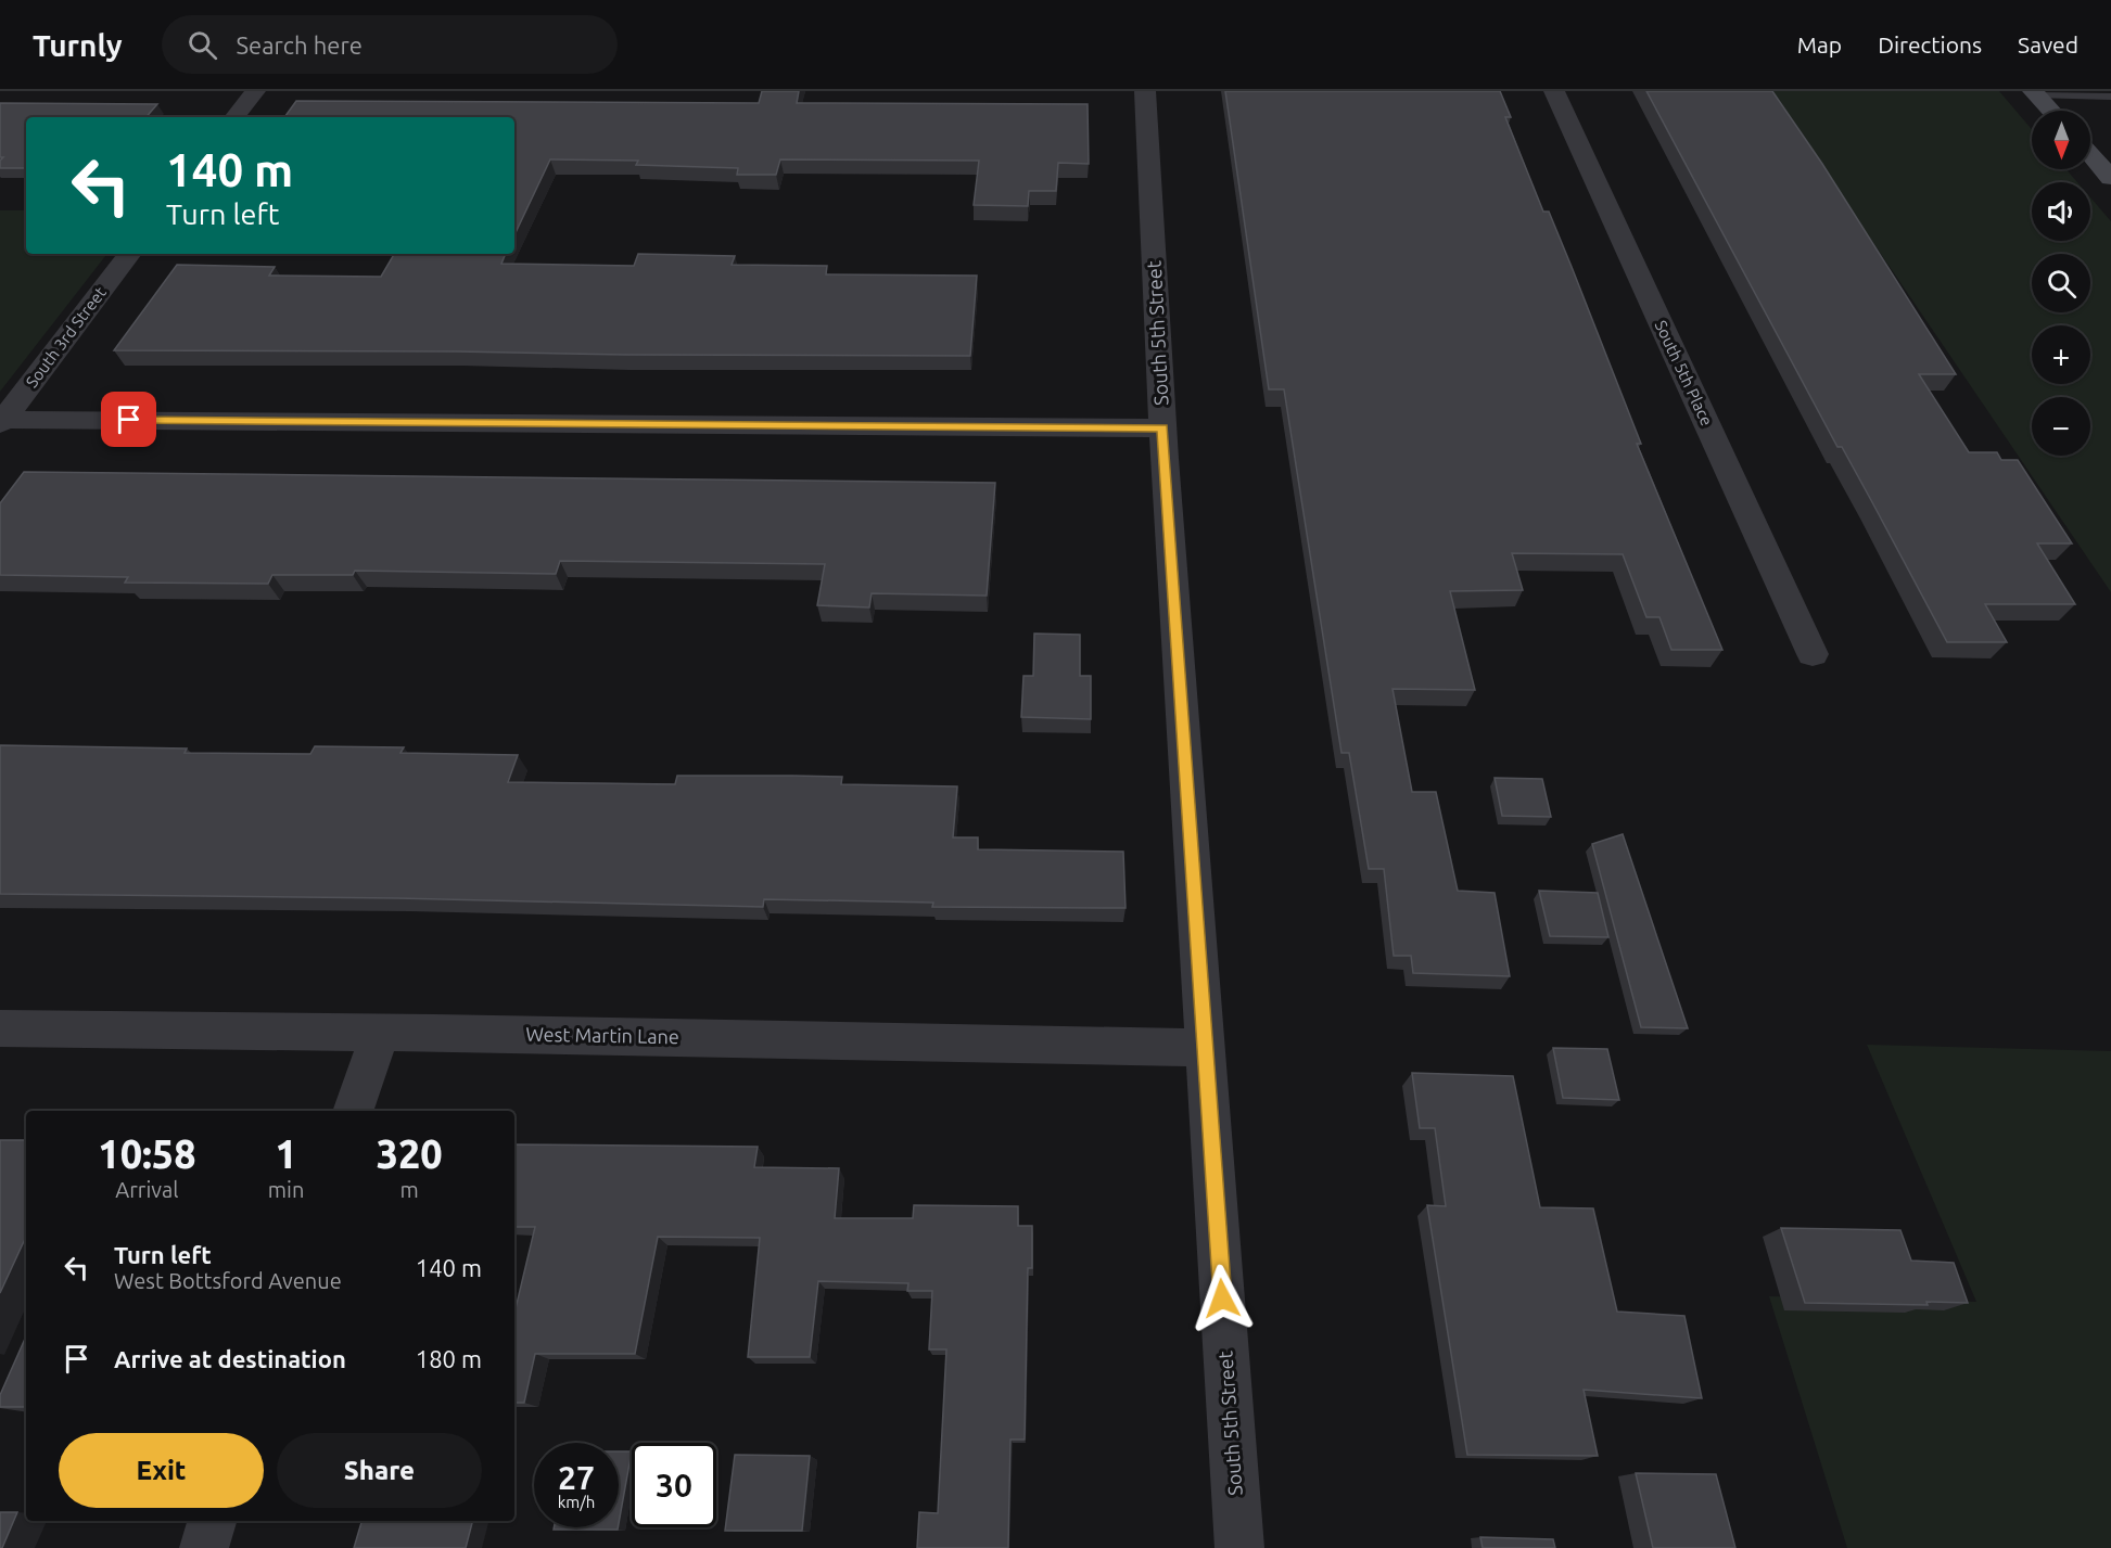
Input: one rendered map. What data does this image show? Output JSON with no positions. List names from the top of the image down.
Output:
{
  "streets": {
    "street": [
      "South 5th Street",
      "South 3rd Street",
      "South 5th Place",
      "West Martin Lane"
    ]
  },
  "crossings": [
    ["South 5th Street", "West Martin Lane"]
  ],
  "north": "bottom",
  "page": {
    "header": "Turnly",
    "search": "Search here",
    "nav": ["Map", "Directions", "Saved"],
    "map_buttons": ["+", "−"],
    "turn": ["140 m", "Turn left"],
    "eta": [
      "10:58",
      "Arrival",
      "1",
      "min",
      "320",
      "m"
    ],
    "list": [
      {
        "name": "Turn left",
        "note": "West Bottsford Avenue",
        "value": "140 m"
      },
      {
        "name": "Arrive at destination",
        "value": "180 m"
      }
    ],
    "buttons": ["Exit", "Share"],
    "speed": "27 km/h",
    "limit": "30"
  }
}
